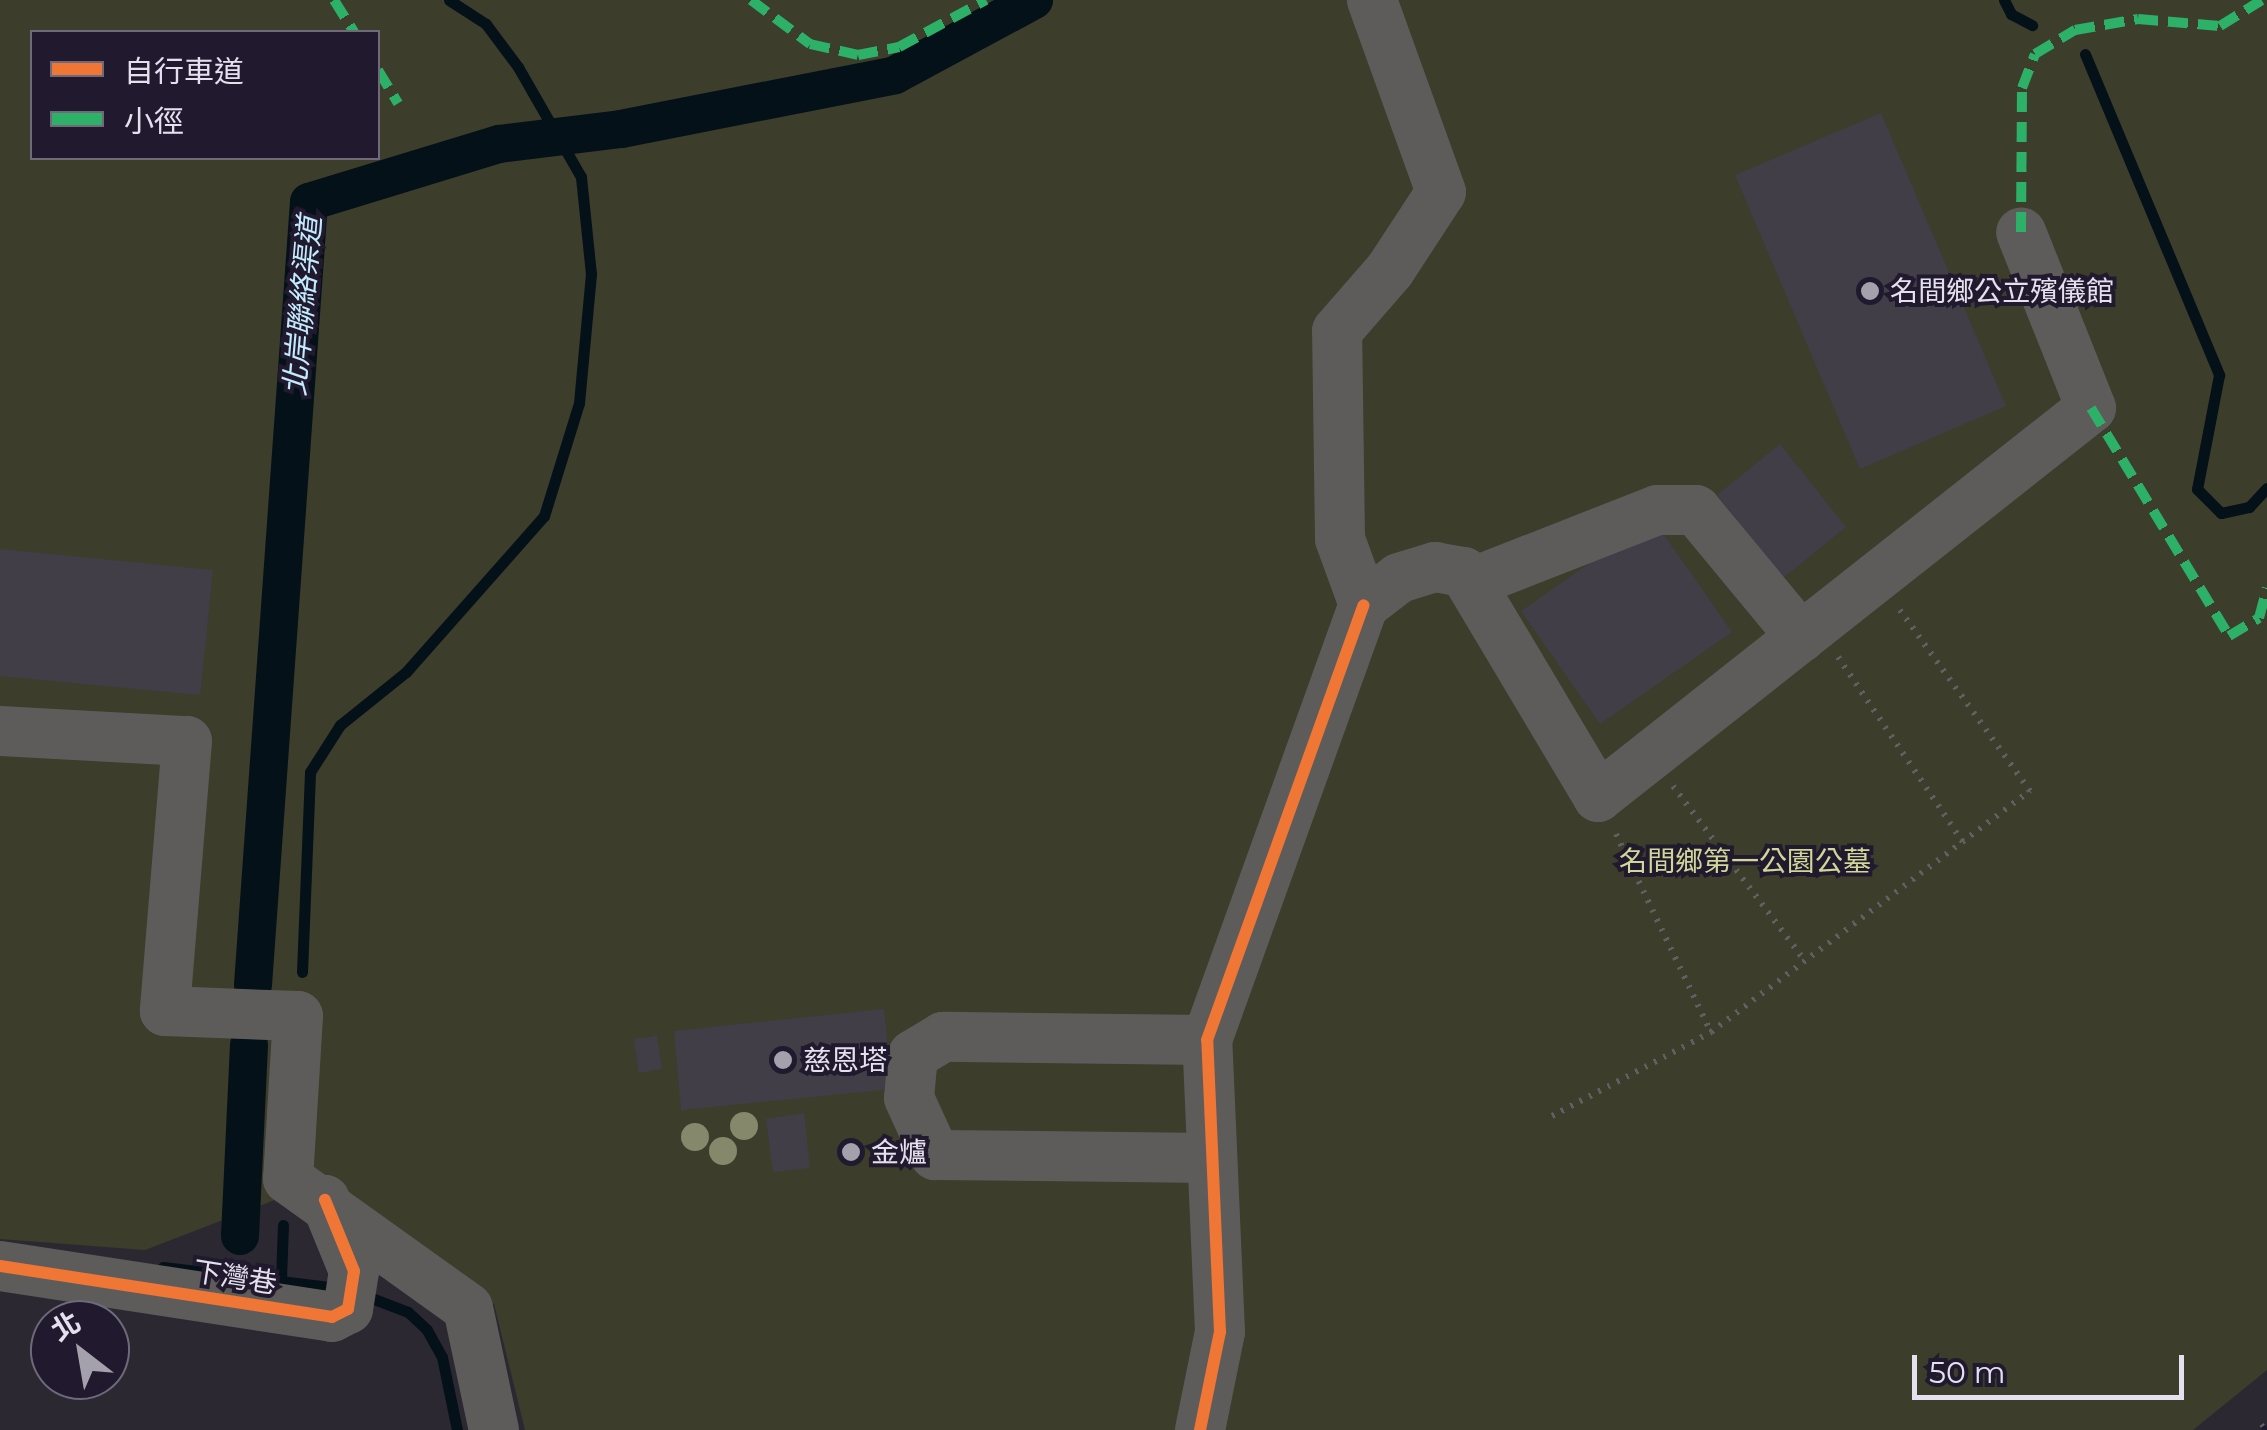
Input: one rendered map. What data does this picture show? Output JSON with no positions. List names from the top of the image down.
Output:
{
  "streets": {
    "street": ["下灣巷"]
  },
  "water": ["北岸聯絡渠道"],
  "parks": ["名間鄉第一公園公墓"],
  "places": ["名間鄉公立殯儀館", "慈恩塔", "金爐"],
  "legend": ["自行車道", "小徑"],
  "scale_bar": "50 m",
  "north": "top left"
}
